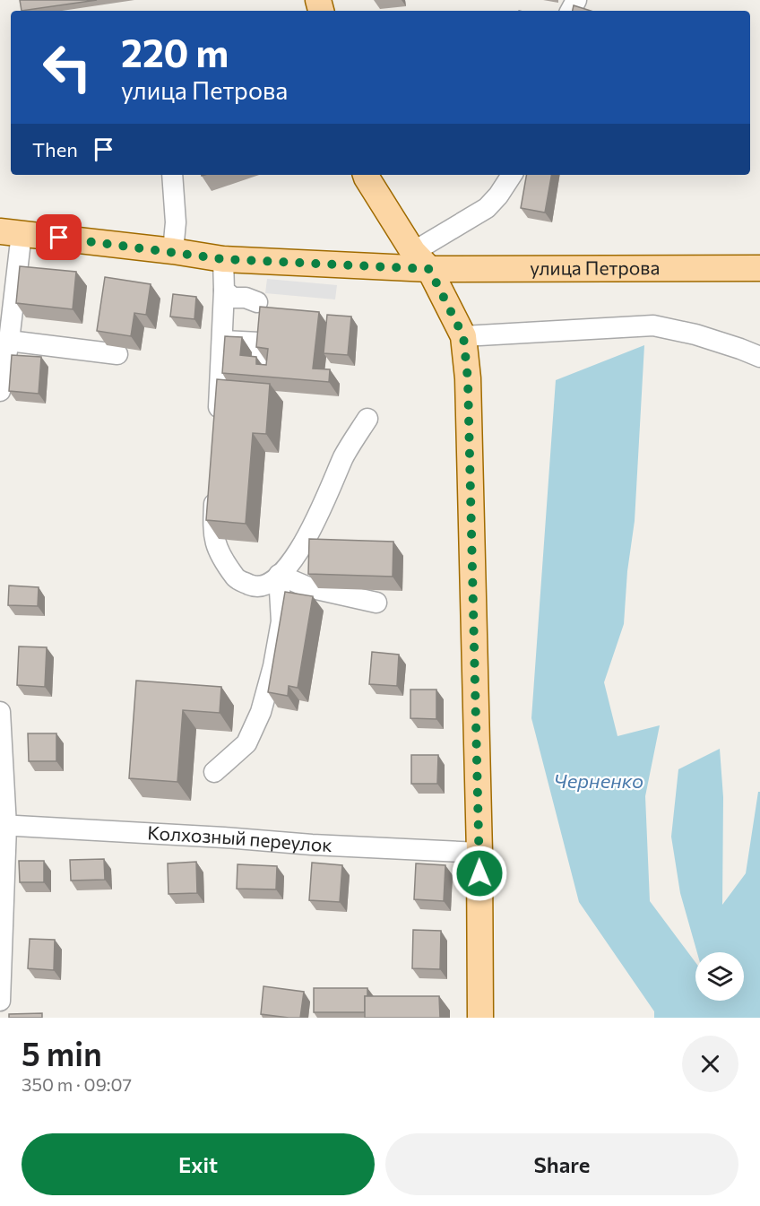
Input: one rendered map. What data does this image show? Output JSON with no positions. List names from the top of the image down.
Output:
{
  "streets": {
    "main road": ["улица Петрова"],
    "street": ["Колхозный переулок"]
  },
  "water": ["Черненко"],
  "page": {
    "turn": ["220 m", "улица Петрова"],
    "then": "Then",
    "heading": ["5 min", "350 m · 09:07"],
    "buttons": ["Exit", "Share"]
  }
}
